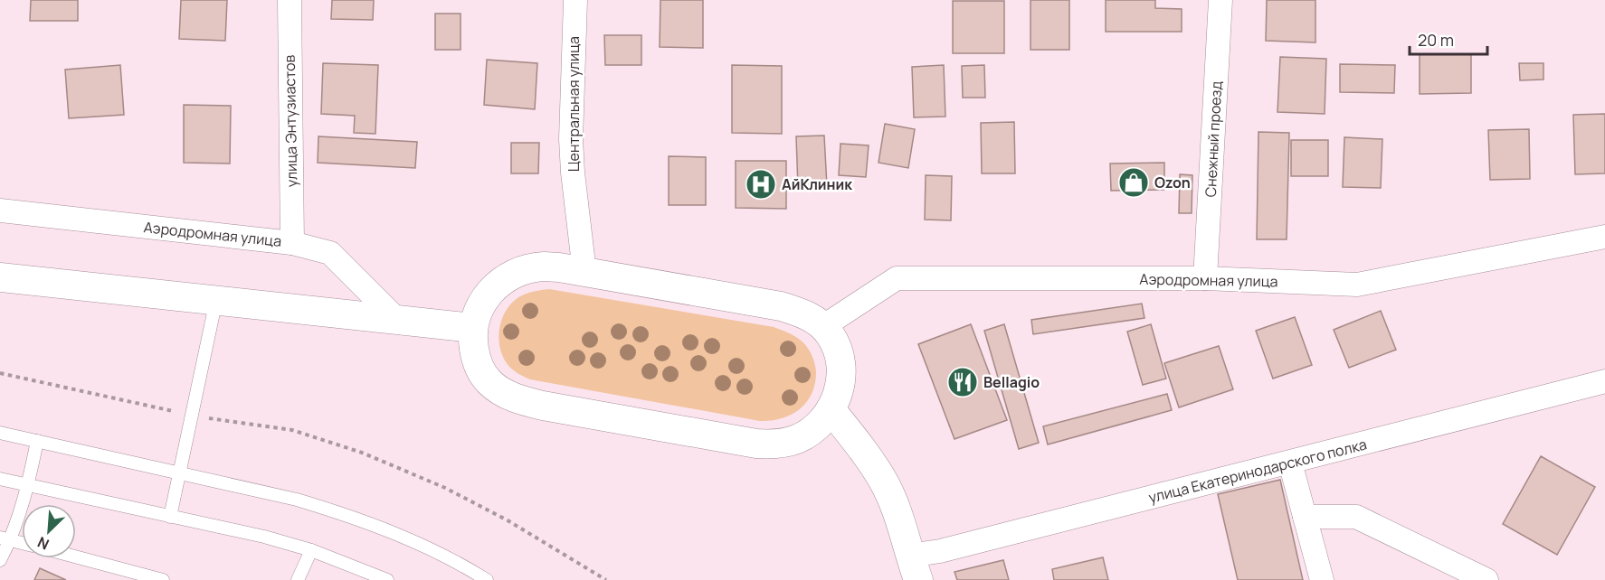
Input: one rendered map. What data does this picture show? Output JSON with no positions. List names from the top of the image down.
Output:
{
  "streets": {
    "street": [
      "Центральная улица",
      "улица Энтузиастов",
      "Снежный проезд",
      "Аэродромная улица",
      "улица Екатеринодарского полка"
    ]
  },
  "crossings": [
    ["улица Энтузиастов", "Аэродромная улица"],
    ["Снежный проезд", "Аэродромная улица"]
  ],
  "places": {
    "shop": ["Ozon"],
    "hospital": ["АйКлиник"],
    "restaurant": ["Bellagio"]
  },
  "scale_bar": "20 m",
  "north": "bottom left"
}
